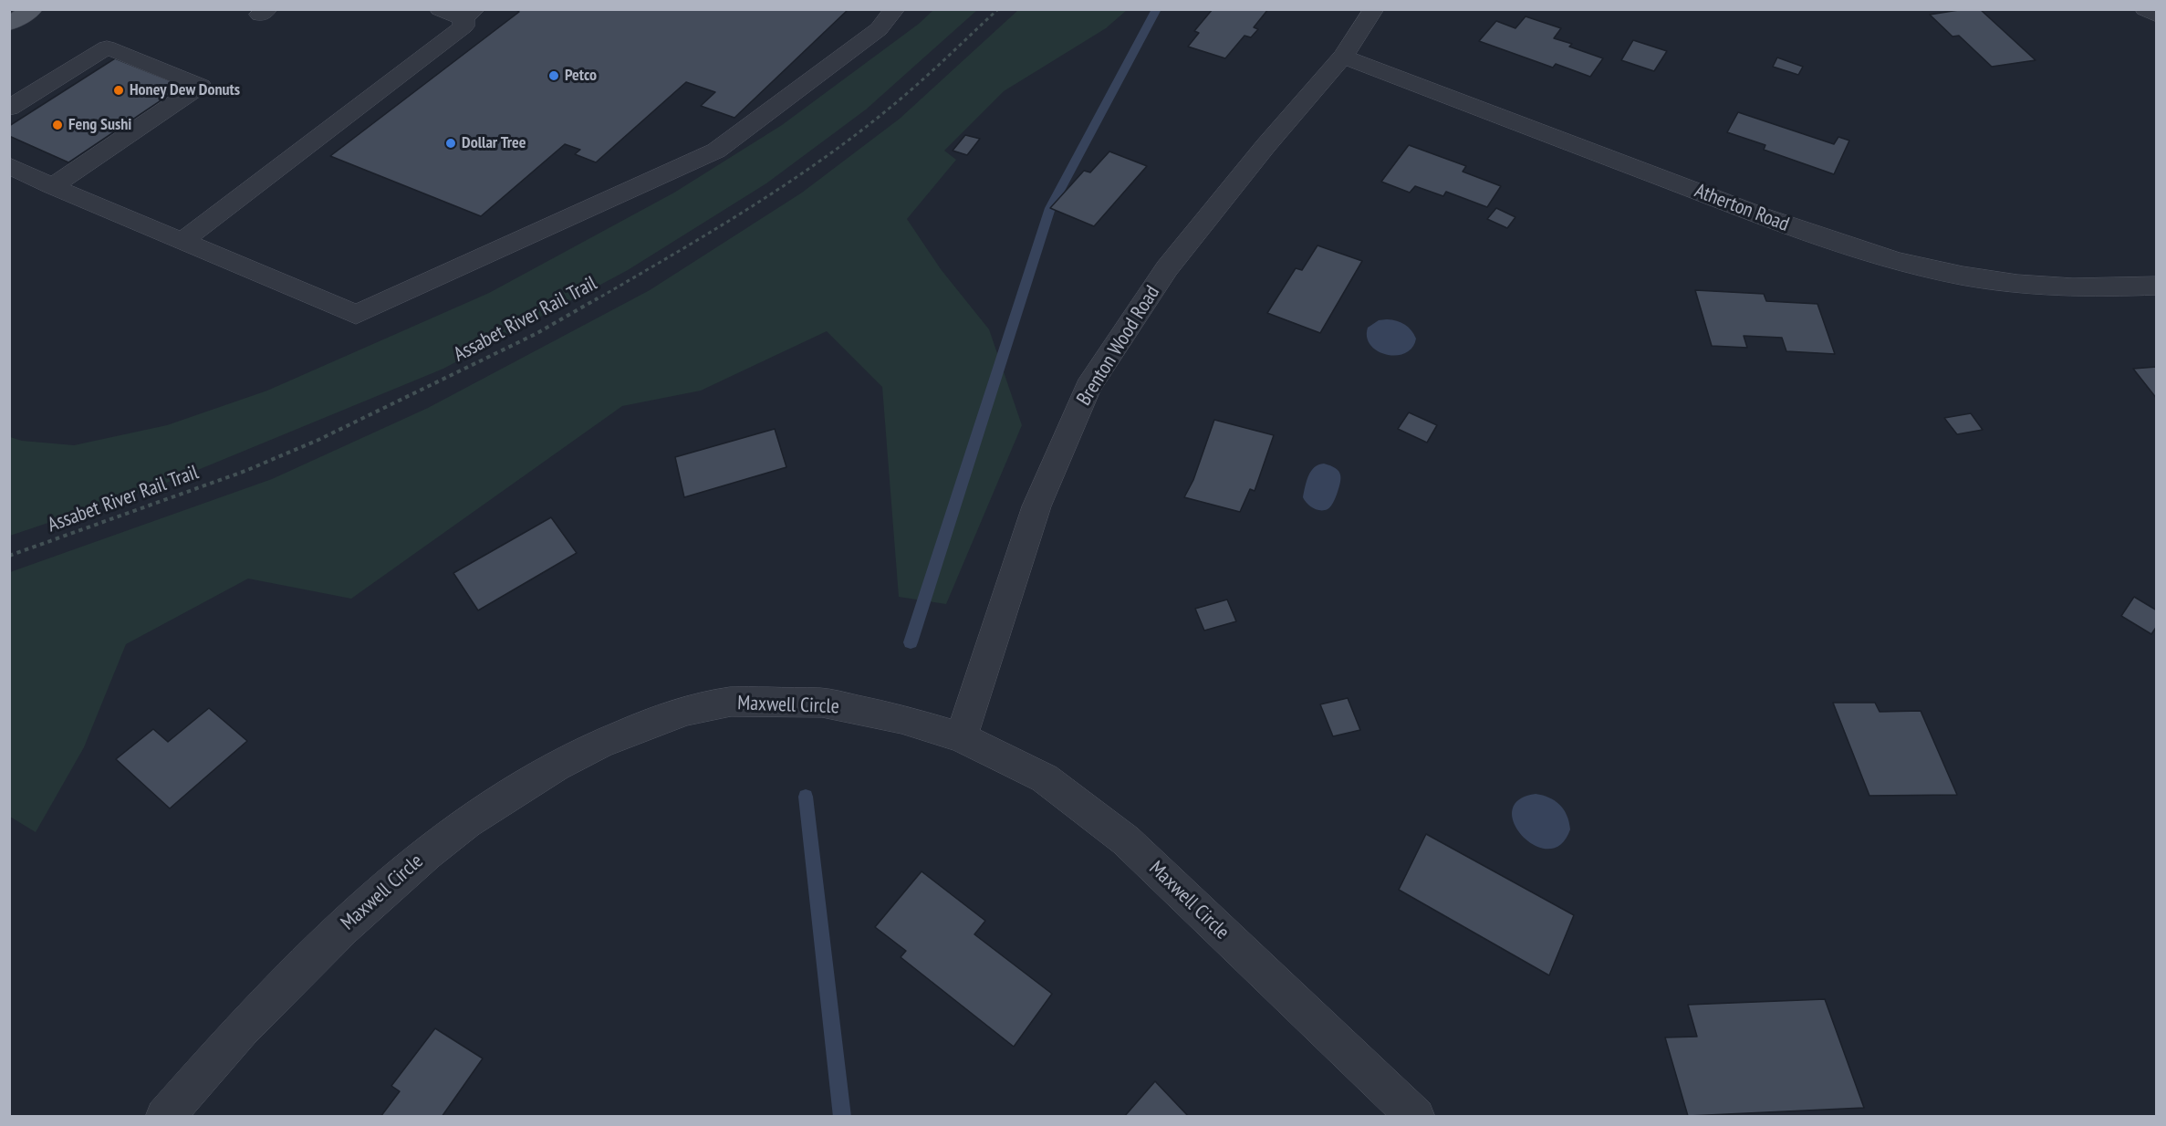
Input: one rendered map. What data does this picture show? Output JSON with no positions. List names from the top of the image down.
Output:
{
  "streets": {
    "street": ["Atherton Road", "Brenton Wood Road", "Maxwell Circle"],
    "path": ["Assabet River Rail Trail"]
  },
  "crossings": [
    ["Atherton Road", "Brenton Wood Road"],
    ["Brenton Wood Road", "Maxwell Circle"]
  ],
  "places": [
    "Petco",
    "Honey Dew Donuts",
    "Feng Sushi",
    "Dollar Tree"
  ]
}
